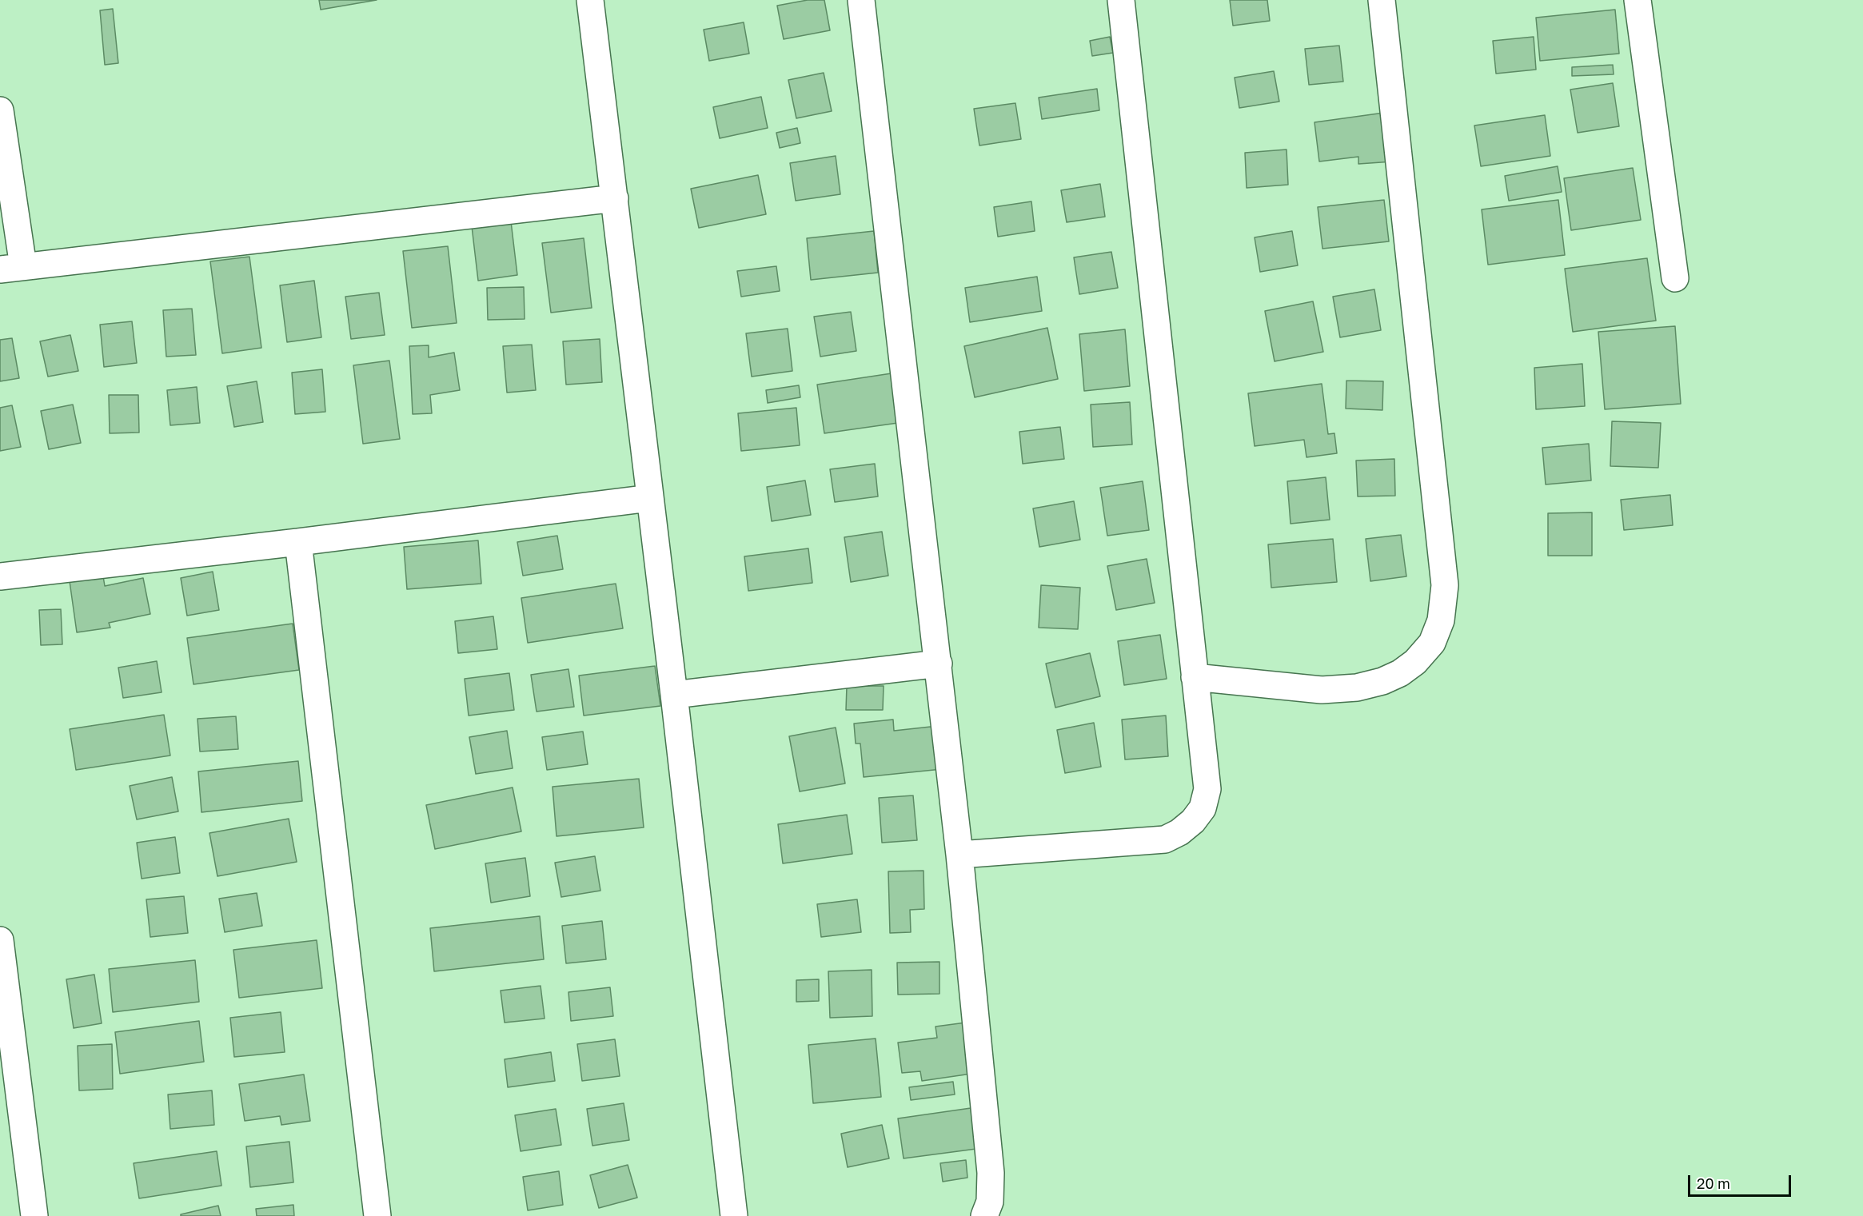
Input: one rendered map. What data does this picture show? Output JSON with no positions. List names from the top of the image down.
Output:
{
  "scale_bar": "20 m"
}
